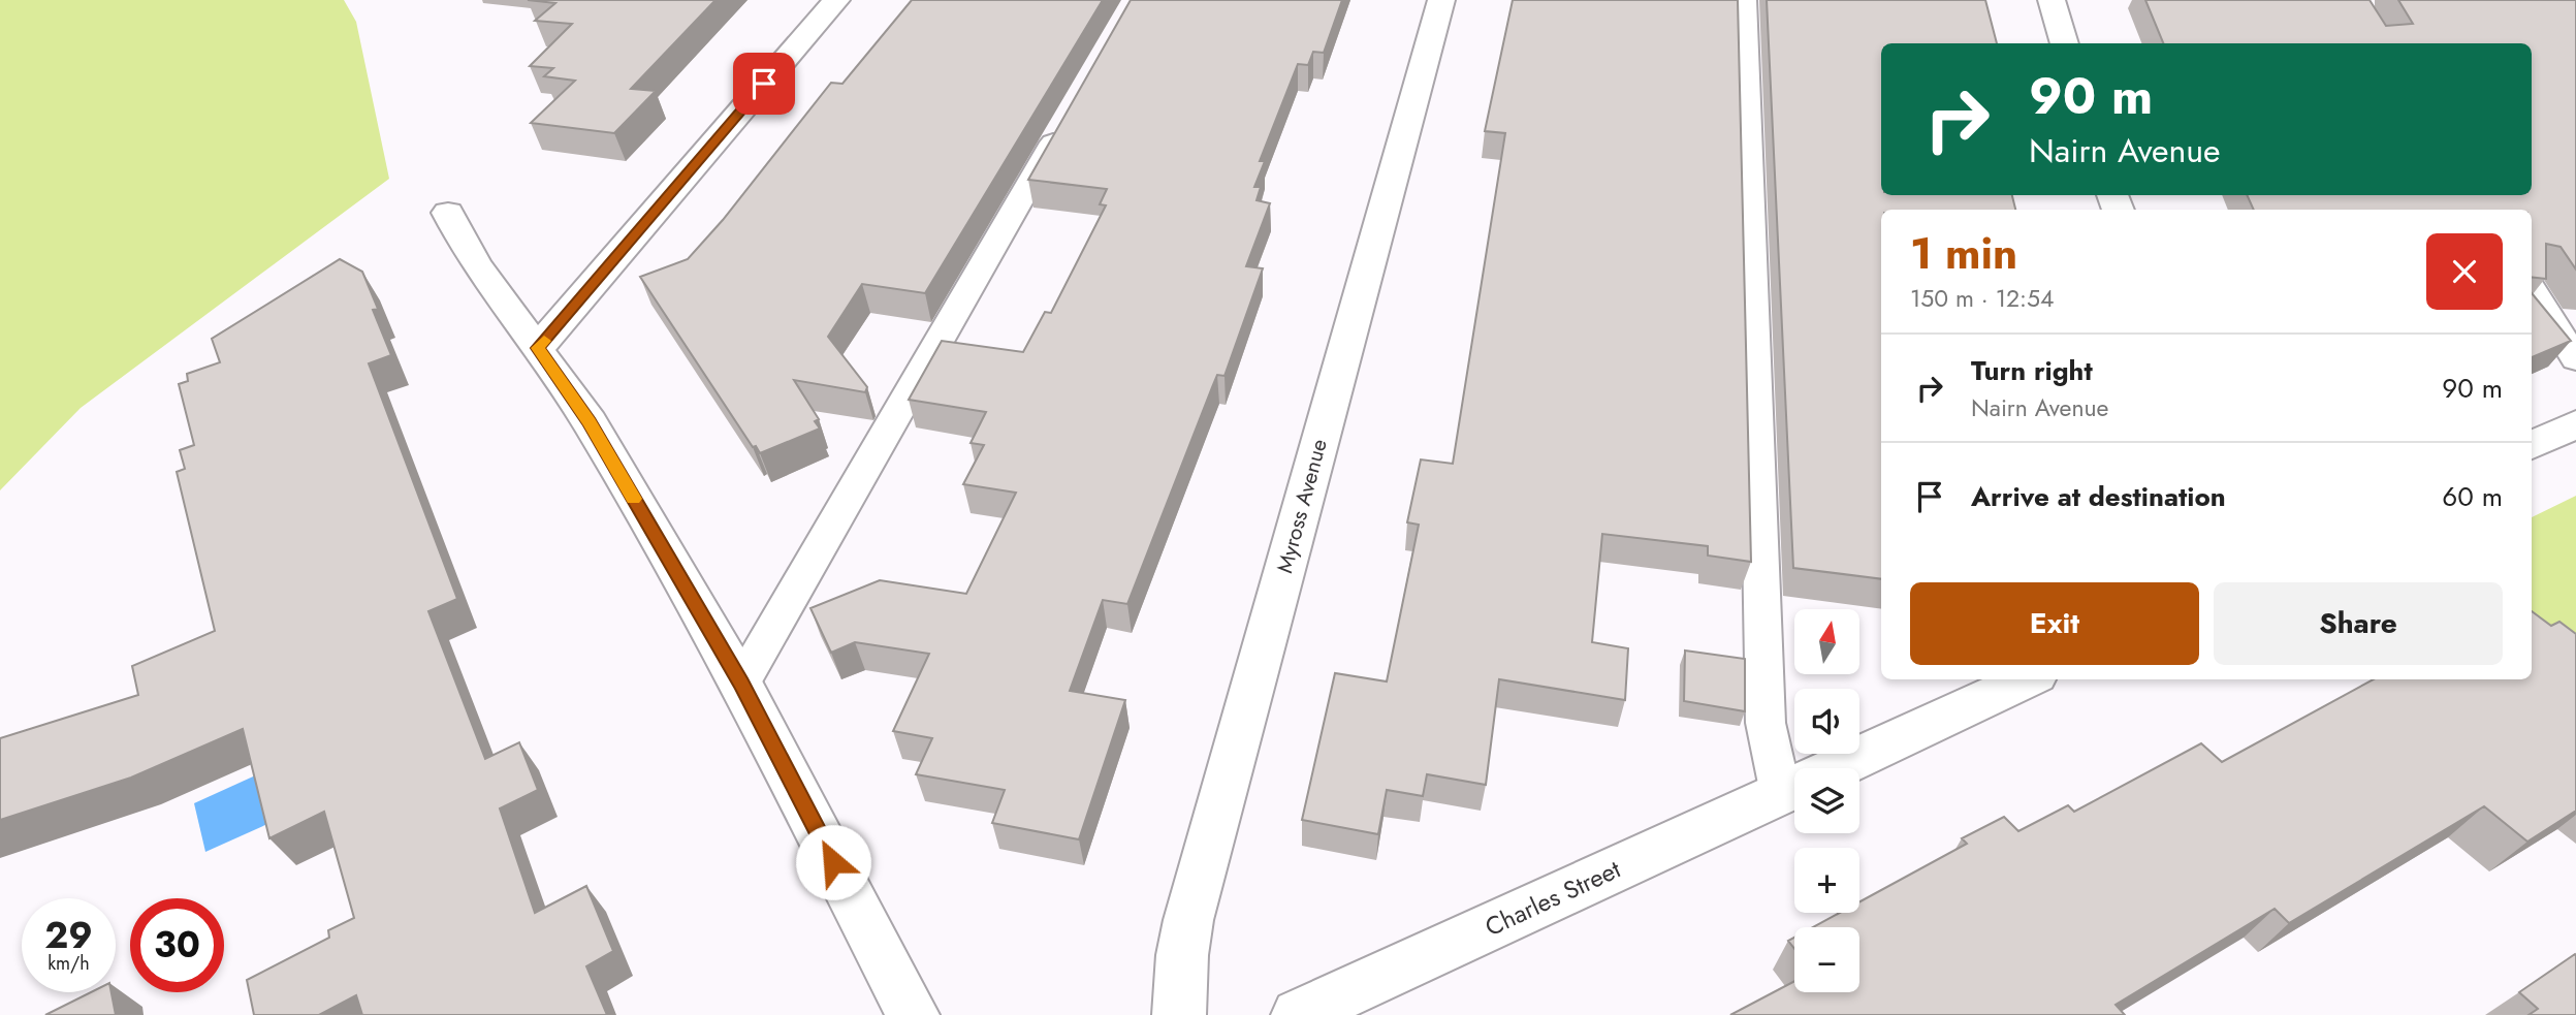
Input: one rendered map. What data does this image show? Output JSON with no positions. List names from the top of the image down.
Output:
{
  "streets": {
    "street": ["Myross Avenue", "Charles Street"]
  },
  "north": "top",
  "page": {
    "turn": ["90 m", "Nairn Avenue"],
    "heading": ["1 min", "150 m · 12:54"],
    "list": [
      {
        "name": "Turn right",
        "note": "Nairn Avenue",
        "value": "90 m"
      },
      {
        "name": "Arrive at destination",
        "value": "60 m"
      }
    ],
    "buttons": ["Exit", "Share"],
    "map_buttons": ["+", "−"],
    "speed": "29 km/h",
    "limit": "30"
  }
}
